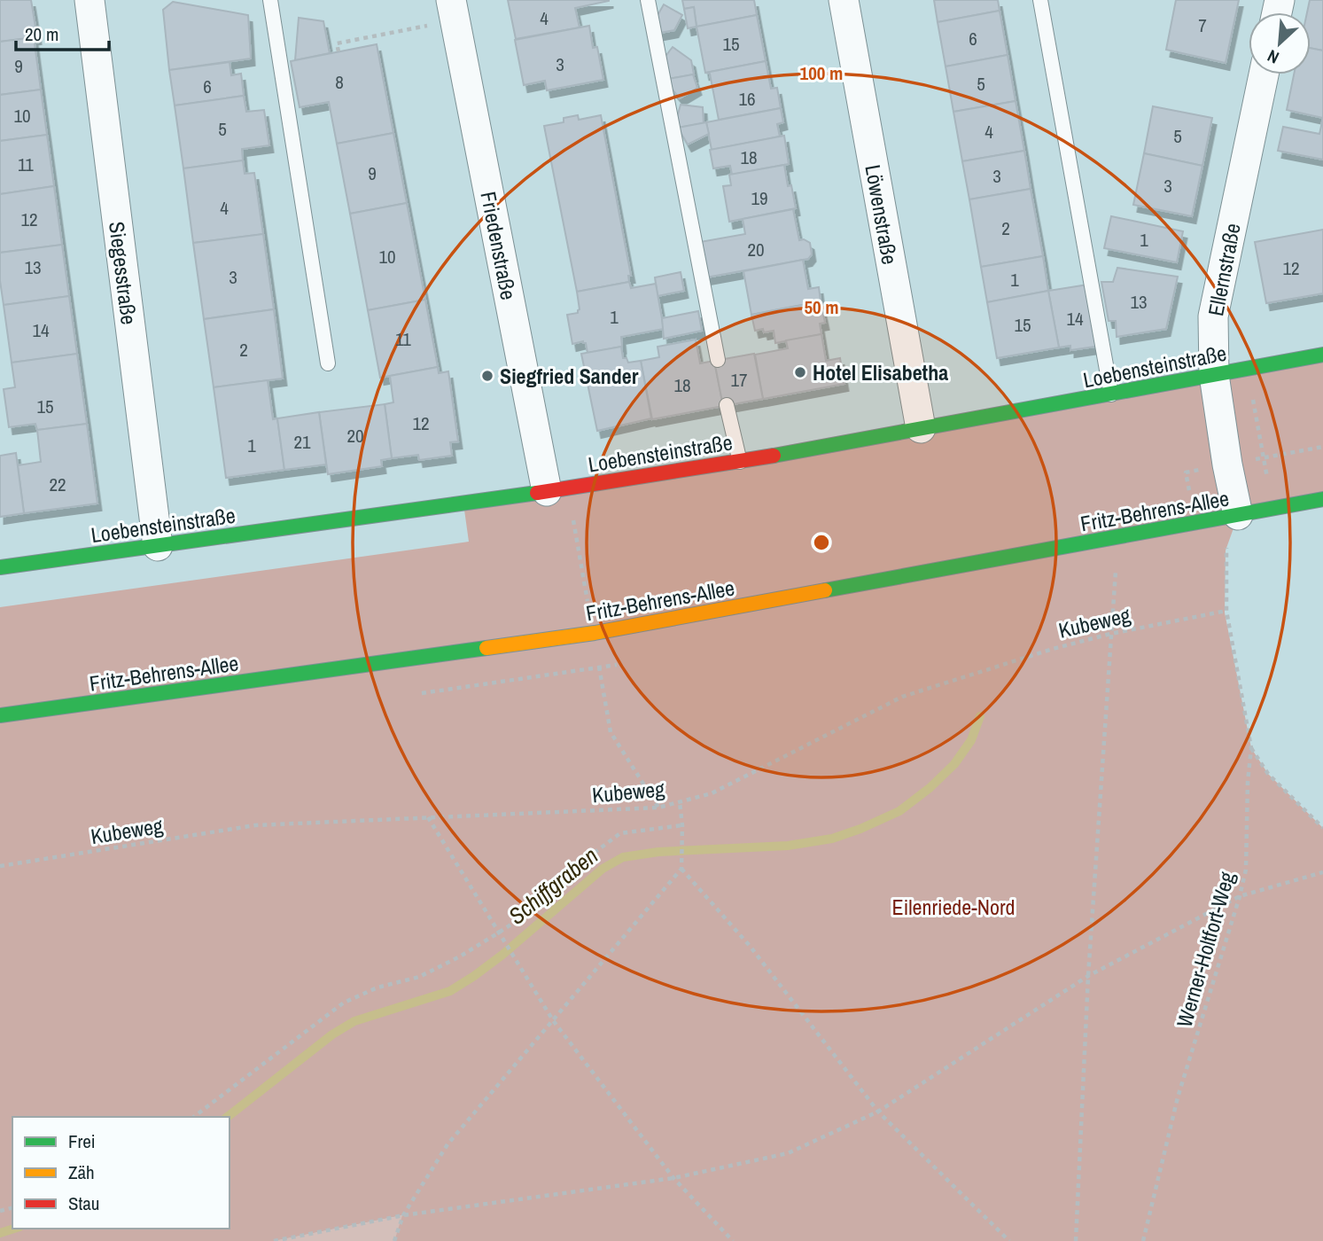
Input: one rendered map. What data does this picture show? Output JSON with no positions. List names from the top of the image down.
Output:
{
  "streets": {
    "street": [
      "Löwenstraße",
      "Friedenstraße",
      "Ellernstraße",
      "Siegesstraße",
      "Loebensteinstraße",
      "Fritz-Behrens-Allee"
    ],
    "path": ["Kubeweg", "Werner-Holtfort-Weg"]
  },
  "crossings": [
    ["Löwenstraße", "Loebensteinstraße"],
    ["Friedenstraße", "Loebensteinstraße"],
    ["Ellernstraße", "Loebensteinstraße"],
    ["Ellernstraße", "Fritz-Behrens-Allee"],
    ["Siegesstraße", "Loebensteinstraße"],
    ["Kubeweg", "Werner-Holtfort-Weg"]
  ],
  "water": ["Schiffgraben"],
  "parks": ["Eilenriede-Nord"],
  "places": ["Hotel Elisabetha", "Siegfried Sander"],
  "house_numbers": [
    "4",
    "7",
    "6",
    "15",
    "3",
    "9",
    "8",
    "5",
    "6",
    "16",
    "10",
    "5",
    "4",
    "5",
    "18",
    "11",
    "9",
    "3",
    "3",
    "19",
    "4",
    "12",
    "2",
    "1",
    "20",
    "10",
    "13",
    "12",
    "3",
    "1",
    "13",
    "1",
    "14",
    "15",
    "14",
    "11",
    "2",
    "17",
    "18",
    "15",
    "12",
    "20",
    "21",
    "1",
    "22"
  ],
  "legend": ["Frei", "Zäh", "Stau"],
  "scale_bar": "20 m",
  "north": "bottom left",
  "rings": ["100 m", "50 m"]
}
